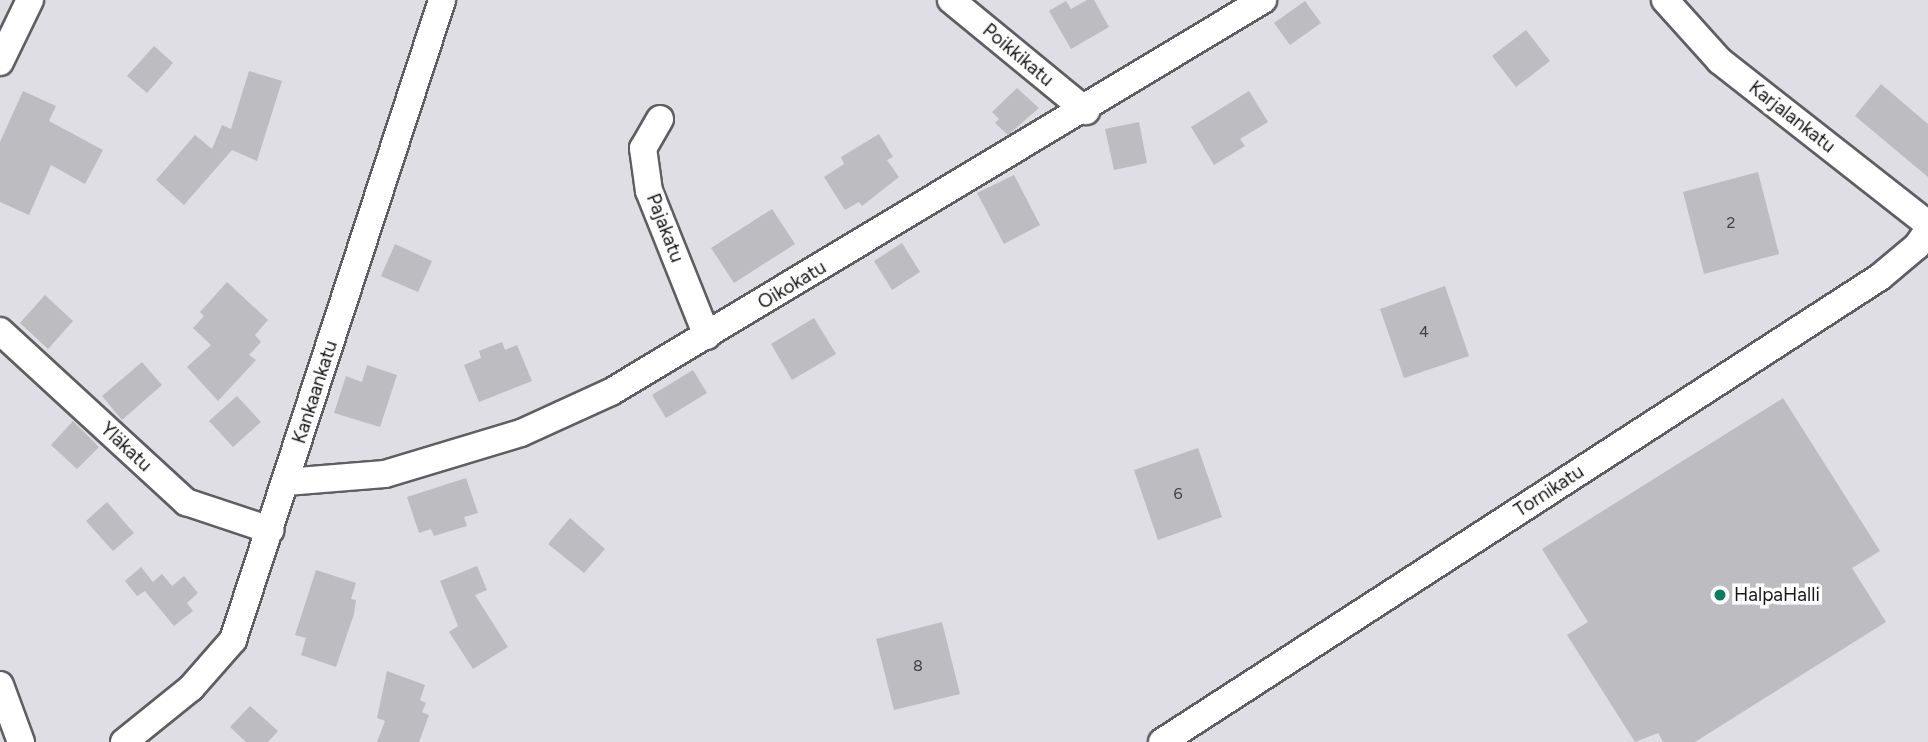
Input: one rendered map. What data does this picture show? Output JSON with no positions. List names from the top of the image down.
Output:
{
  "streets": {
    "street": [
      "Poikkikatu",
      "Karjalankatu",
      "Pajakatu",
      "Oikokatu",
      "Kankaankatu",
      "Yläkatu",
      "Tornikatu"
    ]
  },
  "crossings": [
    ["Poikkikatu", "Oikokatu"],
    ["Pajakatu", "Oikokatu"],
    ["Oikokatu", "Kankaankatu"],
    ["Kankaankatu", "Yläkatu"]
  ],
  "places": ["HalpaHalli"],
  "house_numbers": [
    "2",
    "4",
    "6",
    "8"
  ]
}
